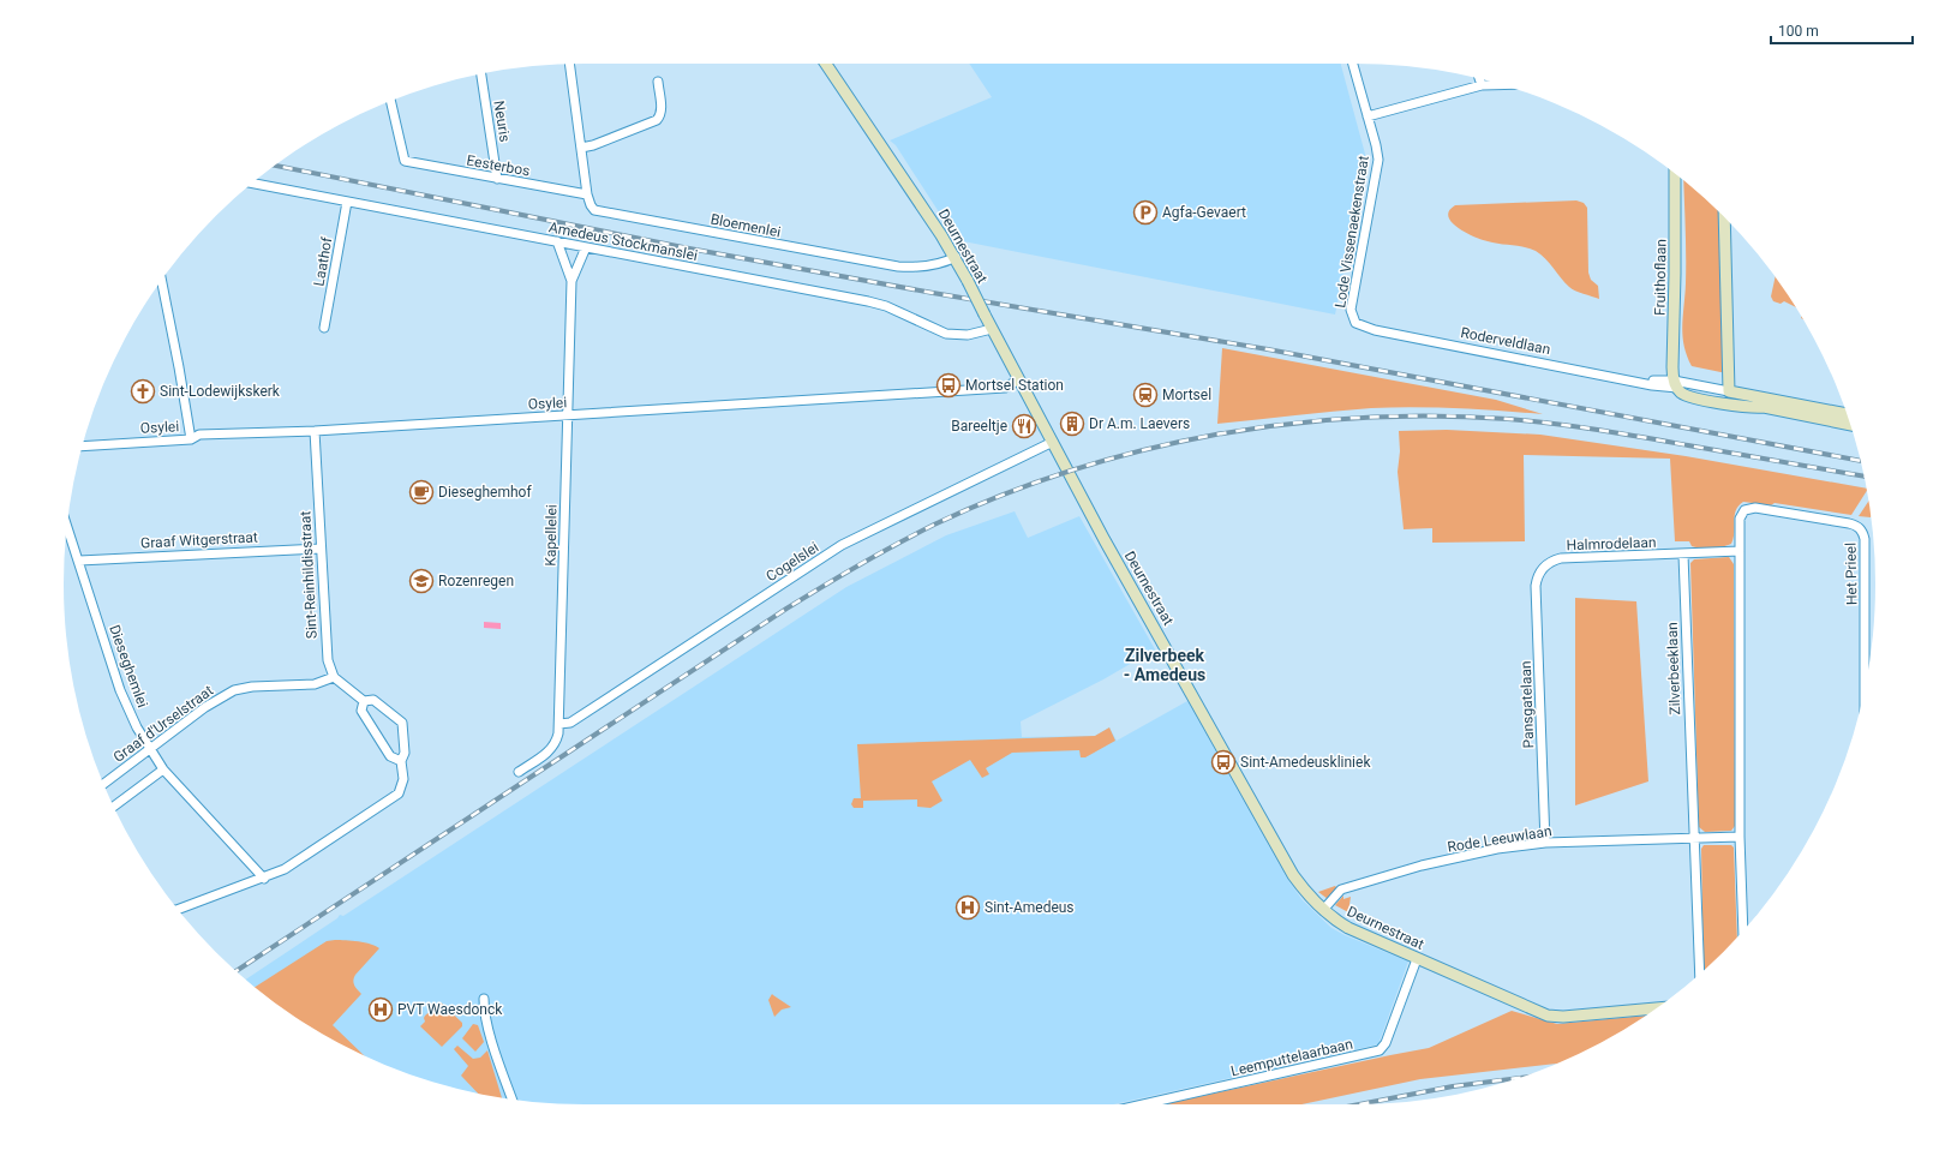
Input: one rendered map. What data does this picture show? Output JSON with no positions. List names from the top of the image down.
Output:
{
  "streets": {
    "street": [
      "Neuris",
      "Eesterbos",
      "Bloemenlei",
      "Lode Vissenaekenstraat",
      "Amedeus Stockmanslei",
      "Deurnestraat",
      "Laathof",
      "Fruithoflaan",
      "Roderveldlaan",
      "Osylei",
      "Kapellelei",
      "Graaf Witgerstraat",
      "Halmrodelaan",
      "Cogelslei",
      "Het Prieel",
      "Sint-Reinhildisstraat",
      "Dieseghemlei",
      "Zilverbeeklaan",
      "Pansgatelaan",
      "Graaf d'Urselstraat",
      "Rode Leeuwlaan",
      "Leemputtelaarbaan"
    ]
  },
  "crossings": [
    ["Neuris", "Eesterbos"],
    ["Eesterbos", "Bloemenlei"],
    ["Bloemenlei", "Deurnestraat"],
    ["Lode Vissenaekenstraat", "Roderveldlaan"],
    ["Amedeus Stockmanslei", "Deurnestraat"],
    ["Amedeus Stockmanslei", "Laathof"],
    ["Amedeus Stockmanslei", "Kapellelei"],
    ["Deurnestraat", "Osylei"],
    ["Deurnestraat", "Cogelslei"],
    ["Deurnestraat", "Rode Leeuwlaan"],
    ["Deurnestraat", "Leemputtelaarbaan"],
    ["Fruithoflaan", "Roderveldlaan"],
    ["Osylei", "Kapellelei"],
    ["Osylei", "Sint-Reinhildisstraat"],
    ["Kapellelei", "Cogelslei"],
    ["Graaf Witgerstraat", "Sint-Reinhildisstraat"],
    ["Graaf Witgerstraat", "Dieseghemlei"],
    ["Halmrodelaan", "Zilverbeeklaan"],
    ["Halmrodelaan", "Pansgatelaan"],
    ["Sint-Reinhildisstraat", "Graaf d'Urselstraat"],
    ["Dieseghemlei", "Graaf d'Urselstraat"],
    ["Zilverbeeklaan", "Rode Leeuwlaan"],
    ["Pansgatelaan", "Rode Leeuwlaan"]
  ],
  "districts": ["Zilverbeek - Amedeus"],
  "places": {
    "parking": ["Agfa-Gevaert"],
    "bus stop": ["Mortsel Station", "Sint-Amedeuskliniek"],
    "church": ["Sint-Lodewijkskerk"],
    "station": ["Mortsel"],
    "building": ["Dr A.m. Laevers"],
    "restaurant": ["Bareeltje"],
    "cafe": ["Dieseghemhof"],
    "school or university": ["Rozenregen"],
    "hospital": ["Sint-Amedeus", "PVT Waesdonck"]
  },
  "scale_bar": "100 m"
}
